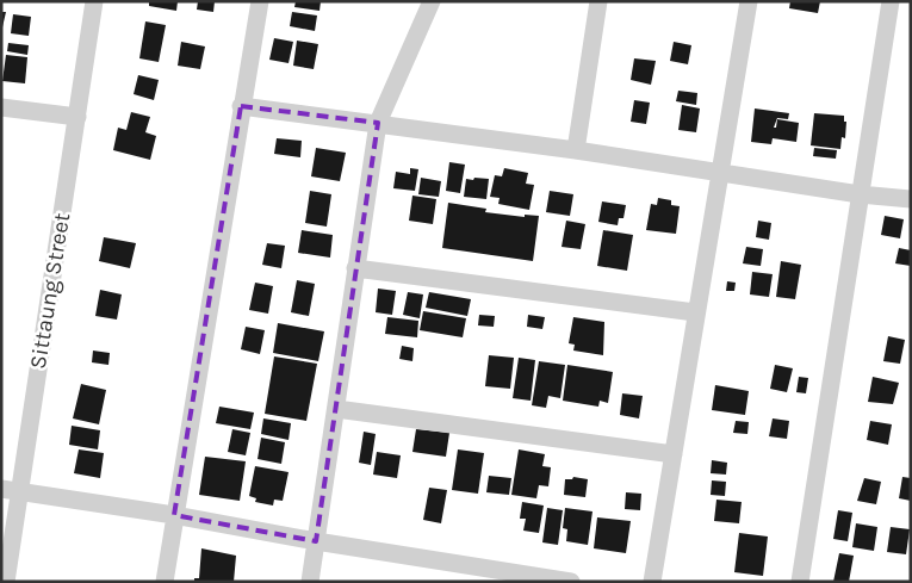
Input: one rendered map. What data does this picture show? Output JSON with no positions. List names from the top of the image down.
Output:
{
  "streets": {
    "street": ["Sittaung Street"]
  }
}
